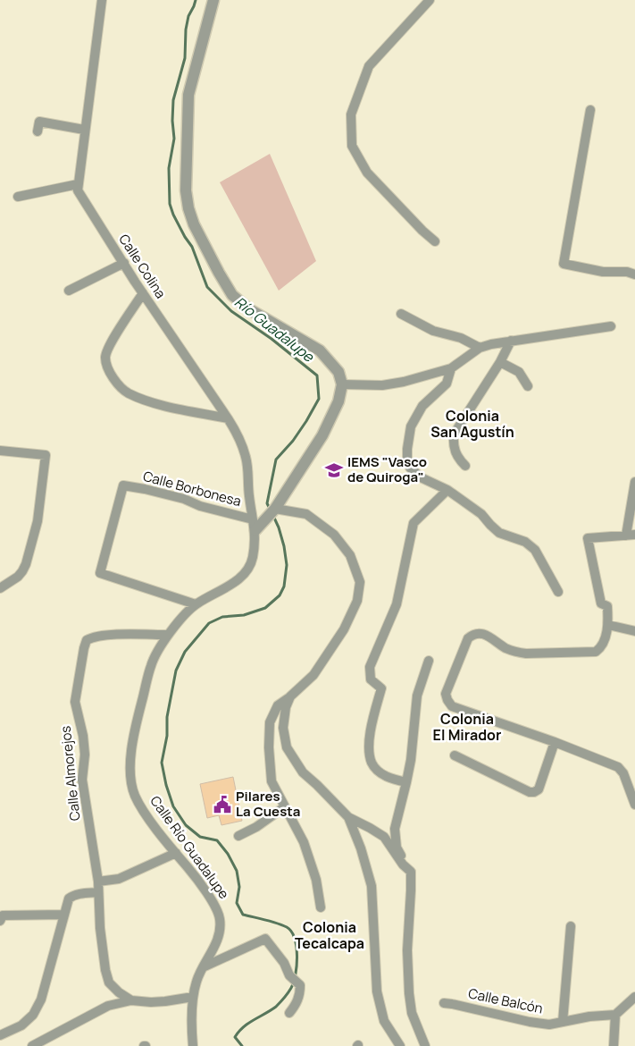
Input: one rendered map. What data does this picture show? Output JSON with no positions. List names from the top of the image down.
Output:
{
  "streets": {
    "street": [
      "Calle Colina",
      "Calle Borbonesa",
      "Calle Almorejos",
      "Calle Río Guadalupe",
      "Calle Balcón"
    ]
  },
  "crossings": [
    ["Calle Colina", "Calle Borbonesa"],
    ["Calle Colina", "Calle Río Guadalupe"],
    ["Calle Borbonesa", "Calle Río Guadalupe"],
    ["Calle Almorejos", "Calle Río Guadalupe"]
  ],
  "districts": ["Colonia San Agustín", "Colonia El Mirador", "Colonia Tecalcapa"],
  "water": ["Río Guadalupe"],
  "places": {
    "school or university": ["IEMS \"Vasco de Quiroga\""],
    "public building": ["Pilares La Cuesta"]
  }
}
